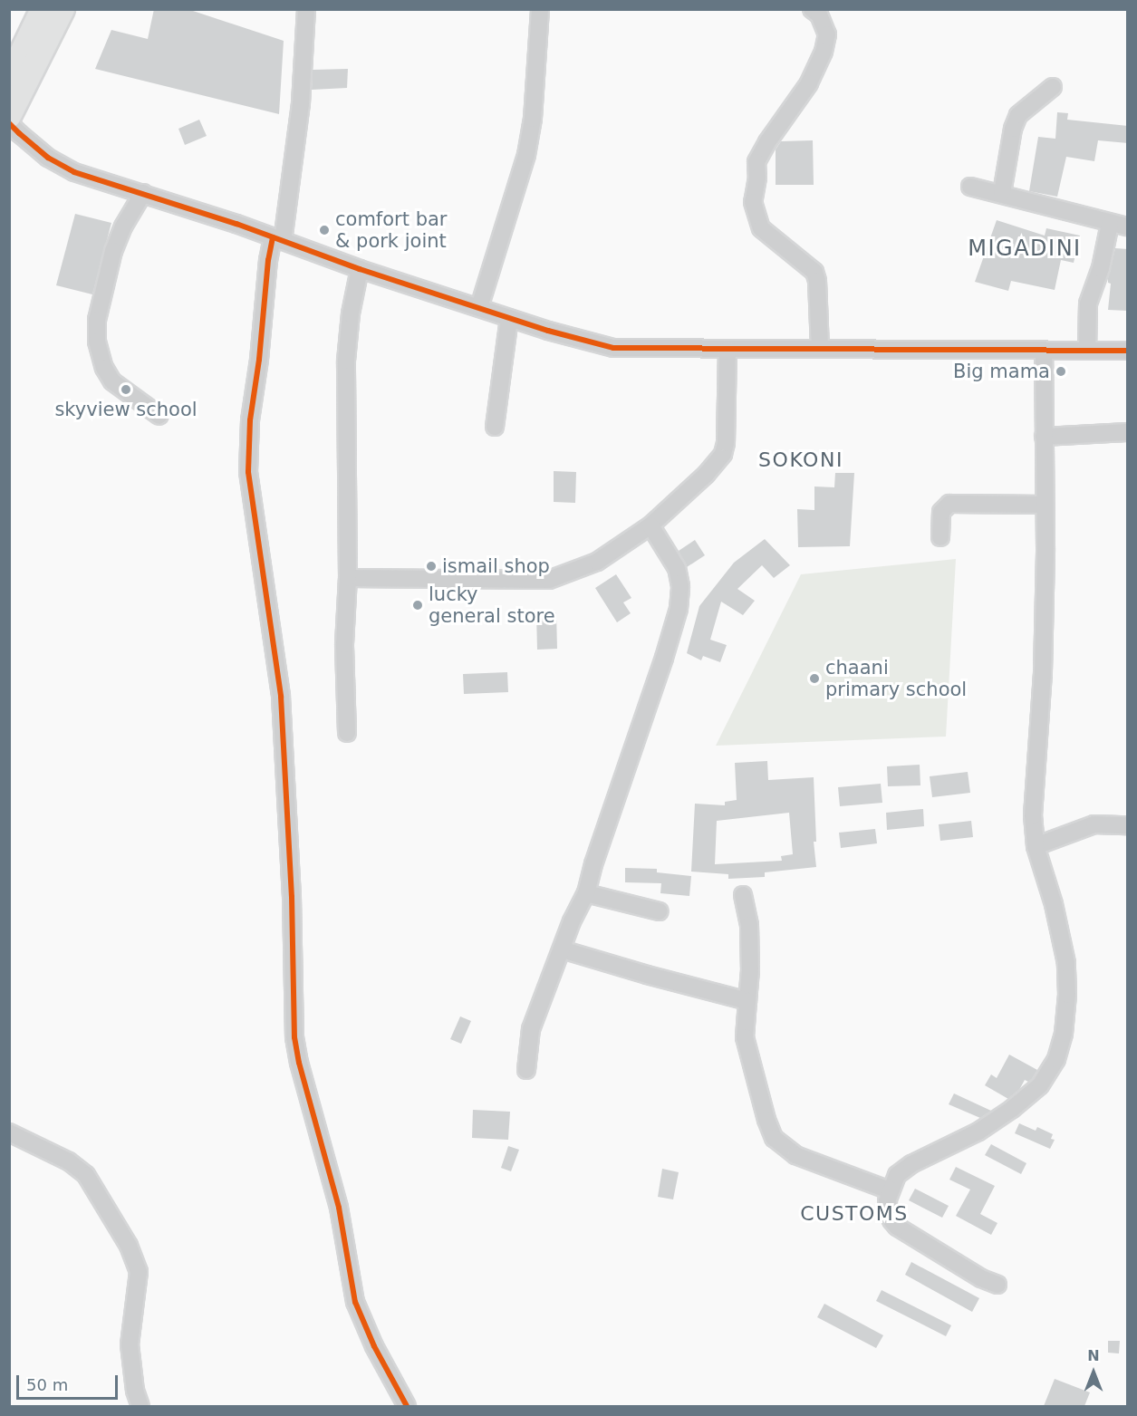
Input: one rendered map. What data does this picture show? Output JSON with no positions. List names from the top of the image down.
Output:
{
  "districts": ["MIGADINI", "SOKONI", "CUSTOMS"],
  "places": [
    "comfort bar & pork joint",
    "Big mama",
    "skyview school",
    "ismail shop",
    "lucky general store",
    "chaani primary school"
  ],
  "scale_bar": "50 m",
  "north": "top"
}
